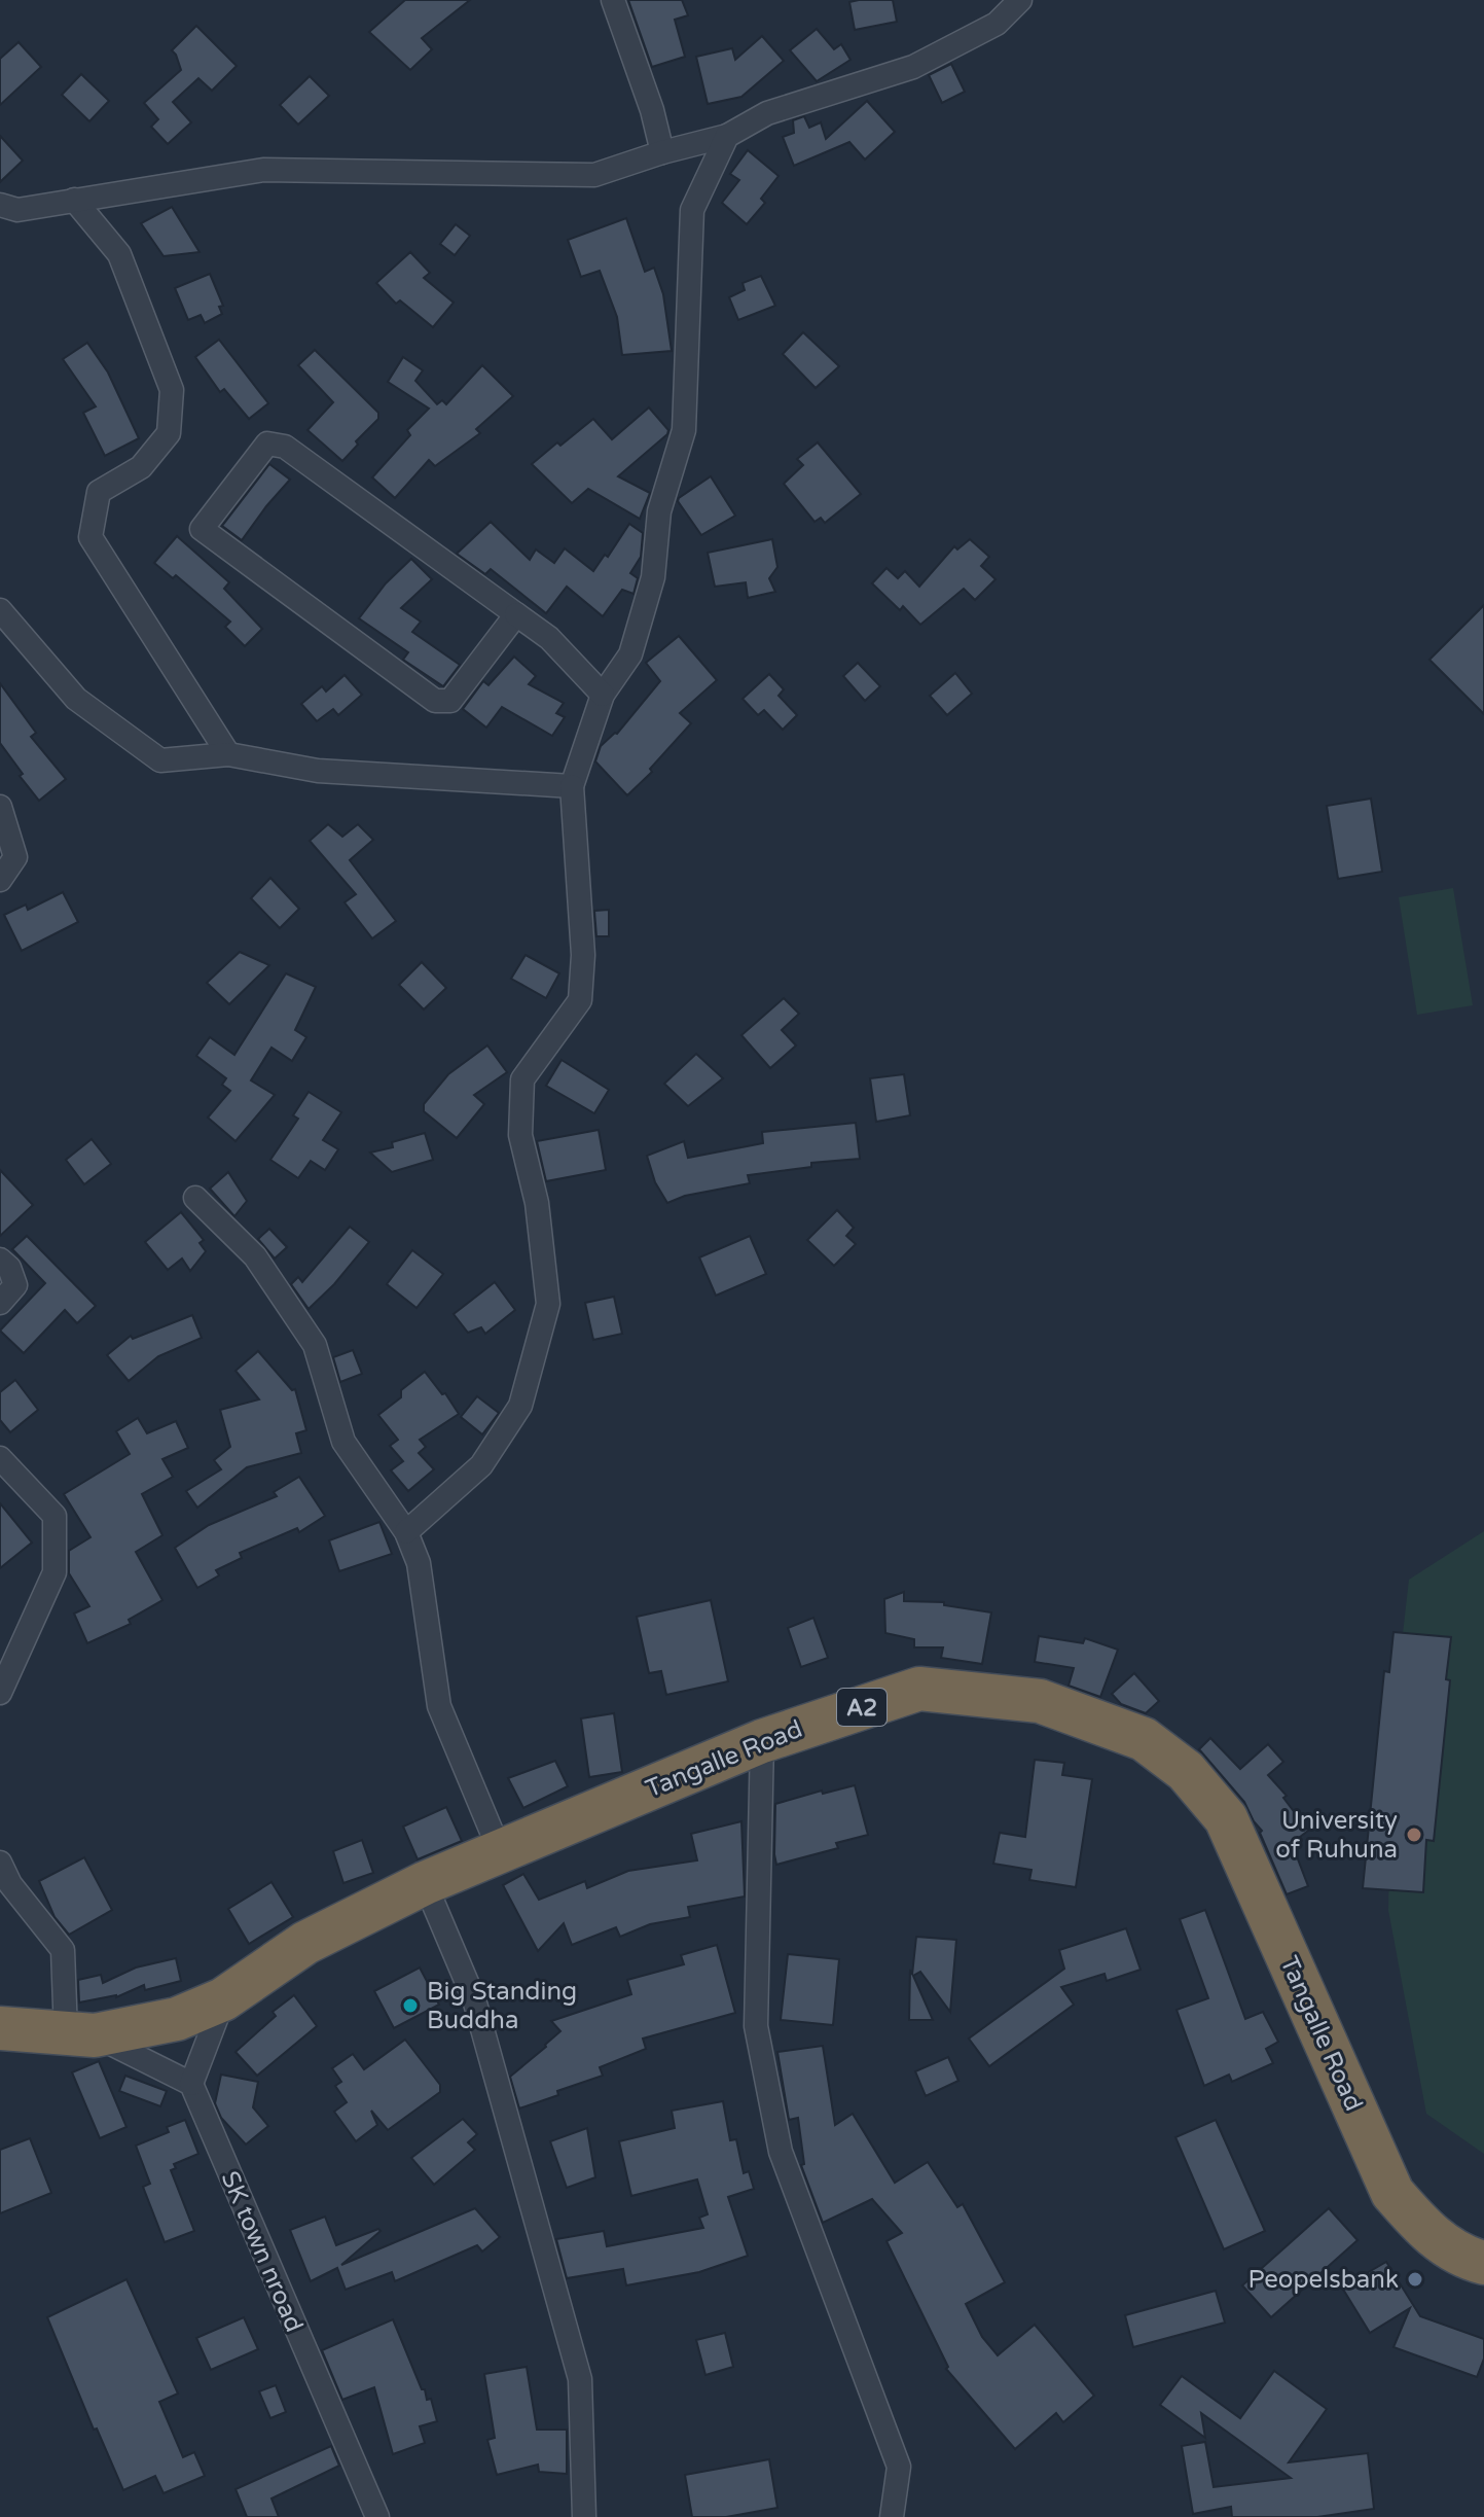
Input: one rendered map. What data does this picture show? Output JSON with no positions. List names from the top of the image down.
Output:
{
  "streets": {
    "highway": ["A2", "Tangalle Road"],
    "street": ["SK town nroad"]
  },
  "places": ["University of Ruhuna", "Big Standing Buddha", "Peopelsbank"]
}
